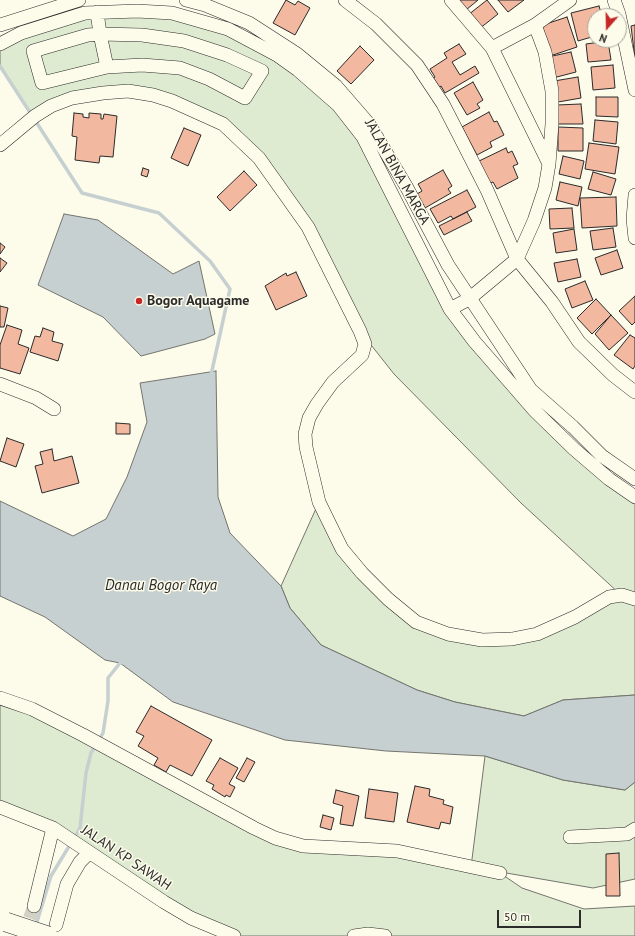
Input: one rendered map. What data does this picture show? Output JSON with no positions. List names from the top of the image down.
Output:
{
  "streets": {
    "street": ["JALAN BINA MARGA", "JALAN KP SAWAH"]
  },
  "water": ["Danau Bogor Raya"],
  "places": ["Bogor Aquagame"],
  "scale_bar": "50 m",
  "north": "bottom"
}
